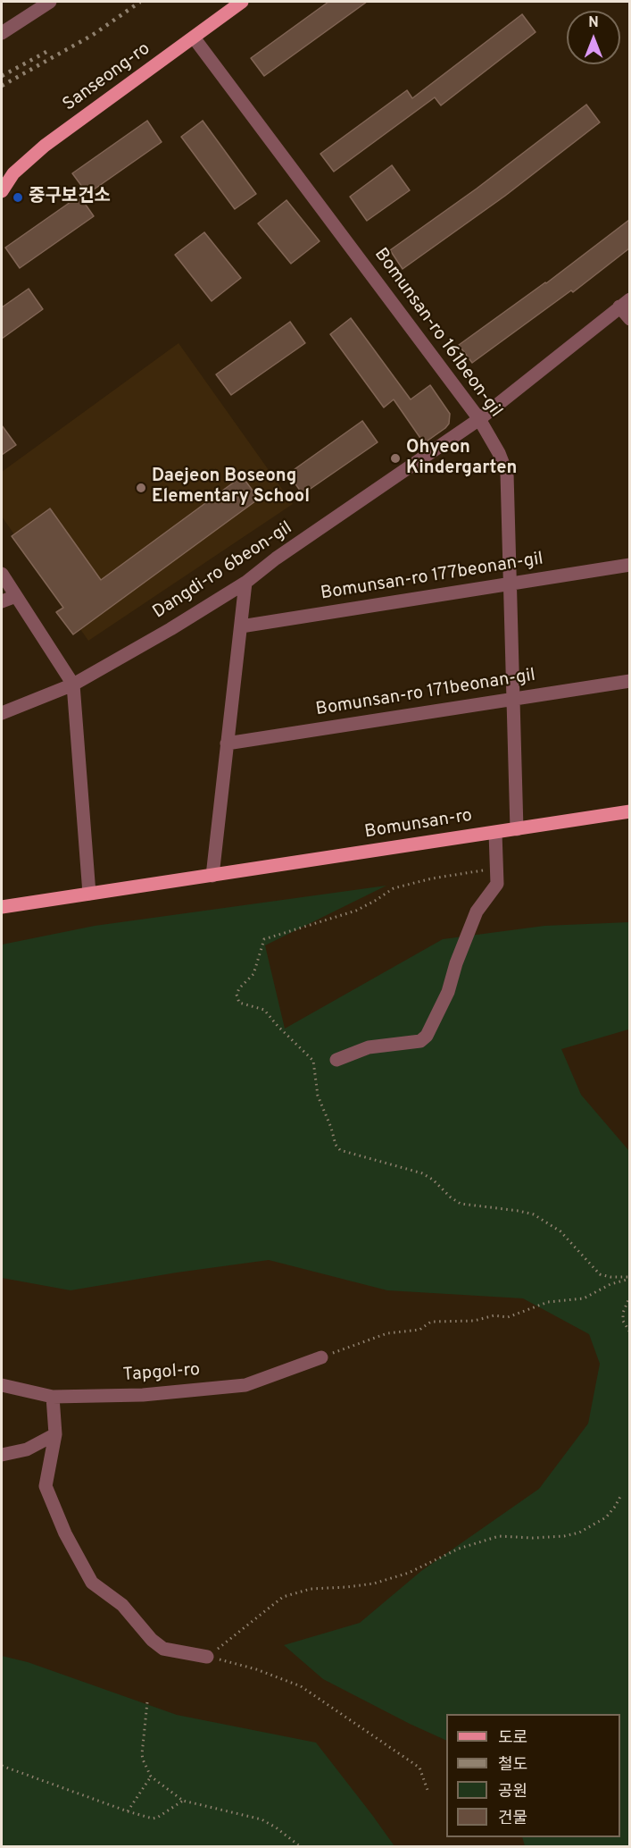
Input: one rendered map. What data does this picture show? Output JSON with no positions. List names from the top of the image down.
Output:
{
  "streets": {
    "main road": ["Sanseong-ro", "Bomunsan-ro"],
    "street": [
      "Bomunsan-ro 161beon-gil",
      "Dangdi-ro 6beon-gil",
      "Bomunsan-ro 177beonan-gil",
      "Bomunsan-ro 171beonan-gil",
      "Tapgol-ro"
    ]
  },
  "crossings": [
    ["Sanseong-ro", "Bomunsan-ro 161beon-gil"],
    ["Bomunsan-ro 161beon-gil", "Dangdi-ro 6beon-gil"],
    ["Bomunsan-ro 161beon-gil", "Bomunsan-ro 177beonan-gil"],
    ["Bomunsan-ro 161beon-gil", "Bomunsan-ro 171beonan-gil"],
    ["Bomunsan-ro 161beon-gil", "Bomunsan-ro"]
  ],
  "places": ["중구보건소", "Ohyeon Kindergarten", "Daejeon Boseong Elementary School"],
  "legend": [
    "도로",
    "철도",
    "공원",
    "건물"
  ],
  "north": "top"
}
